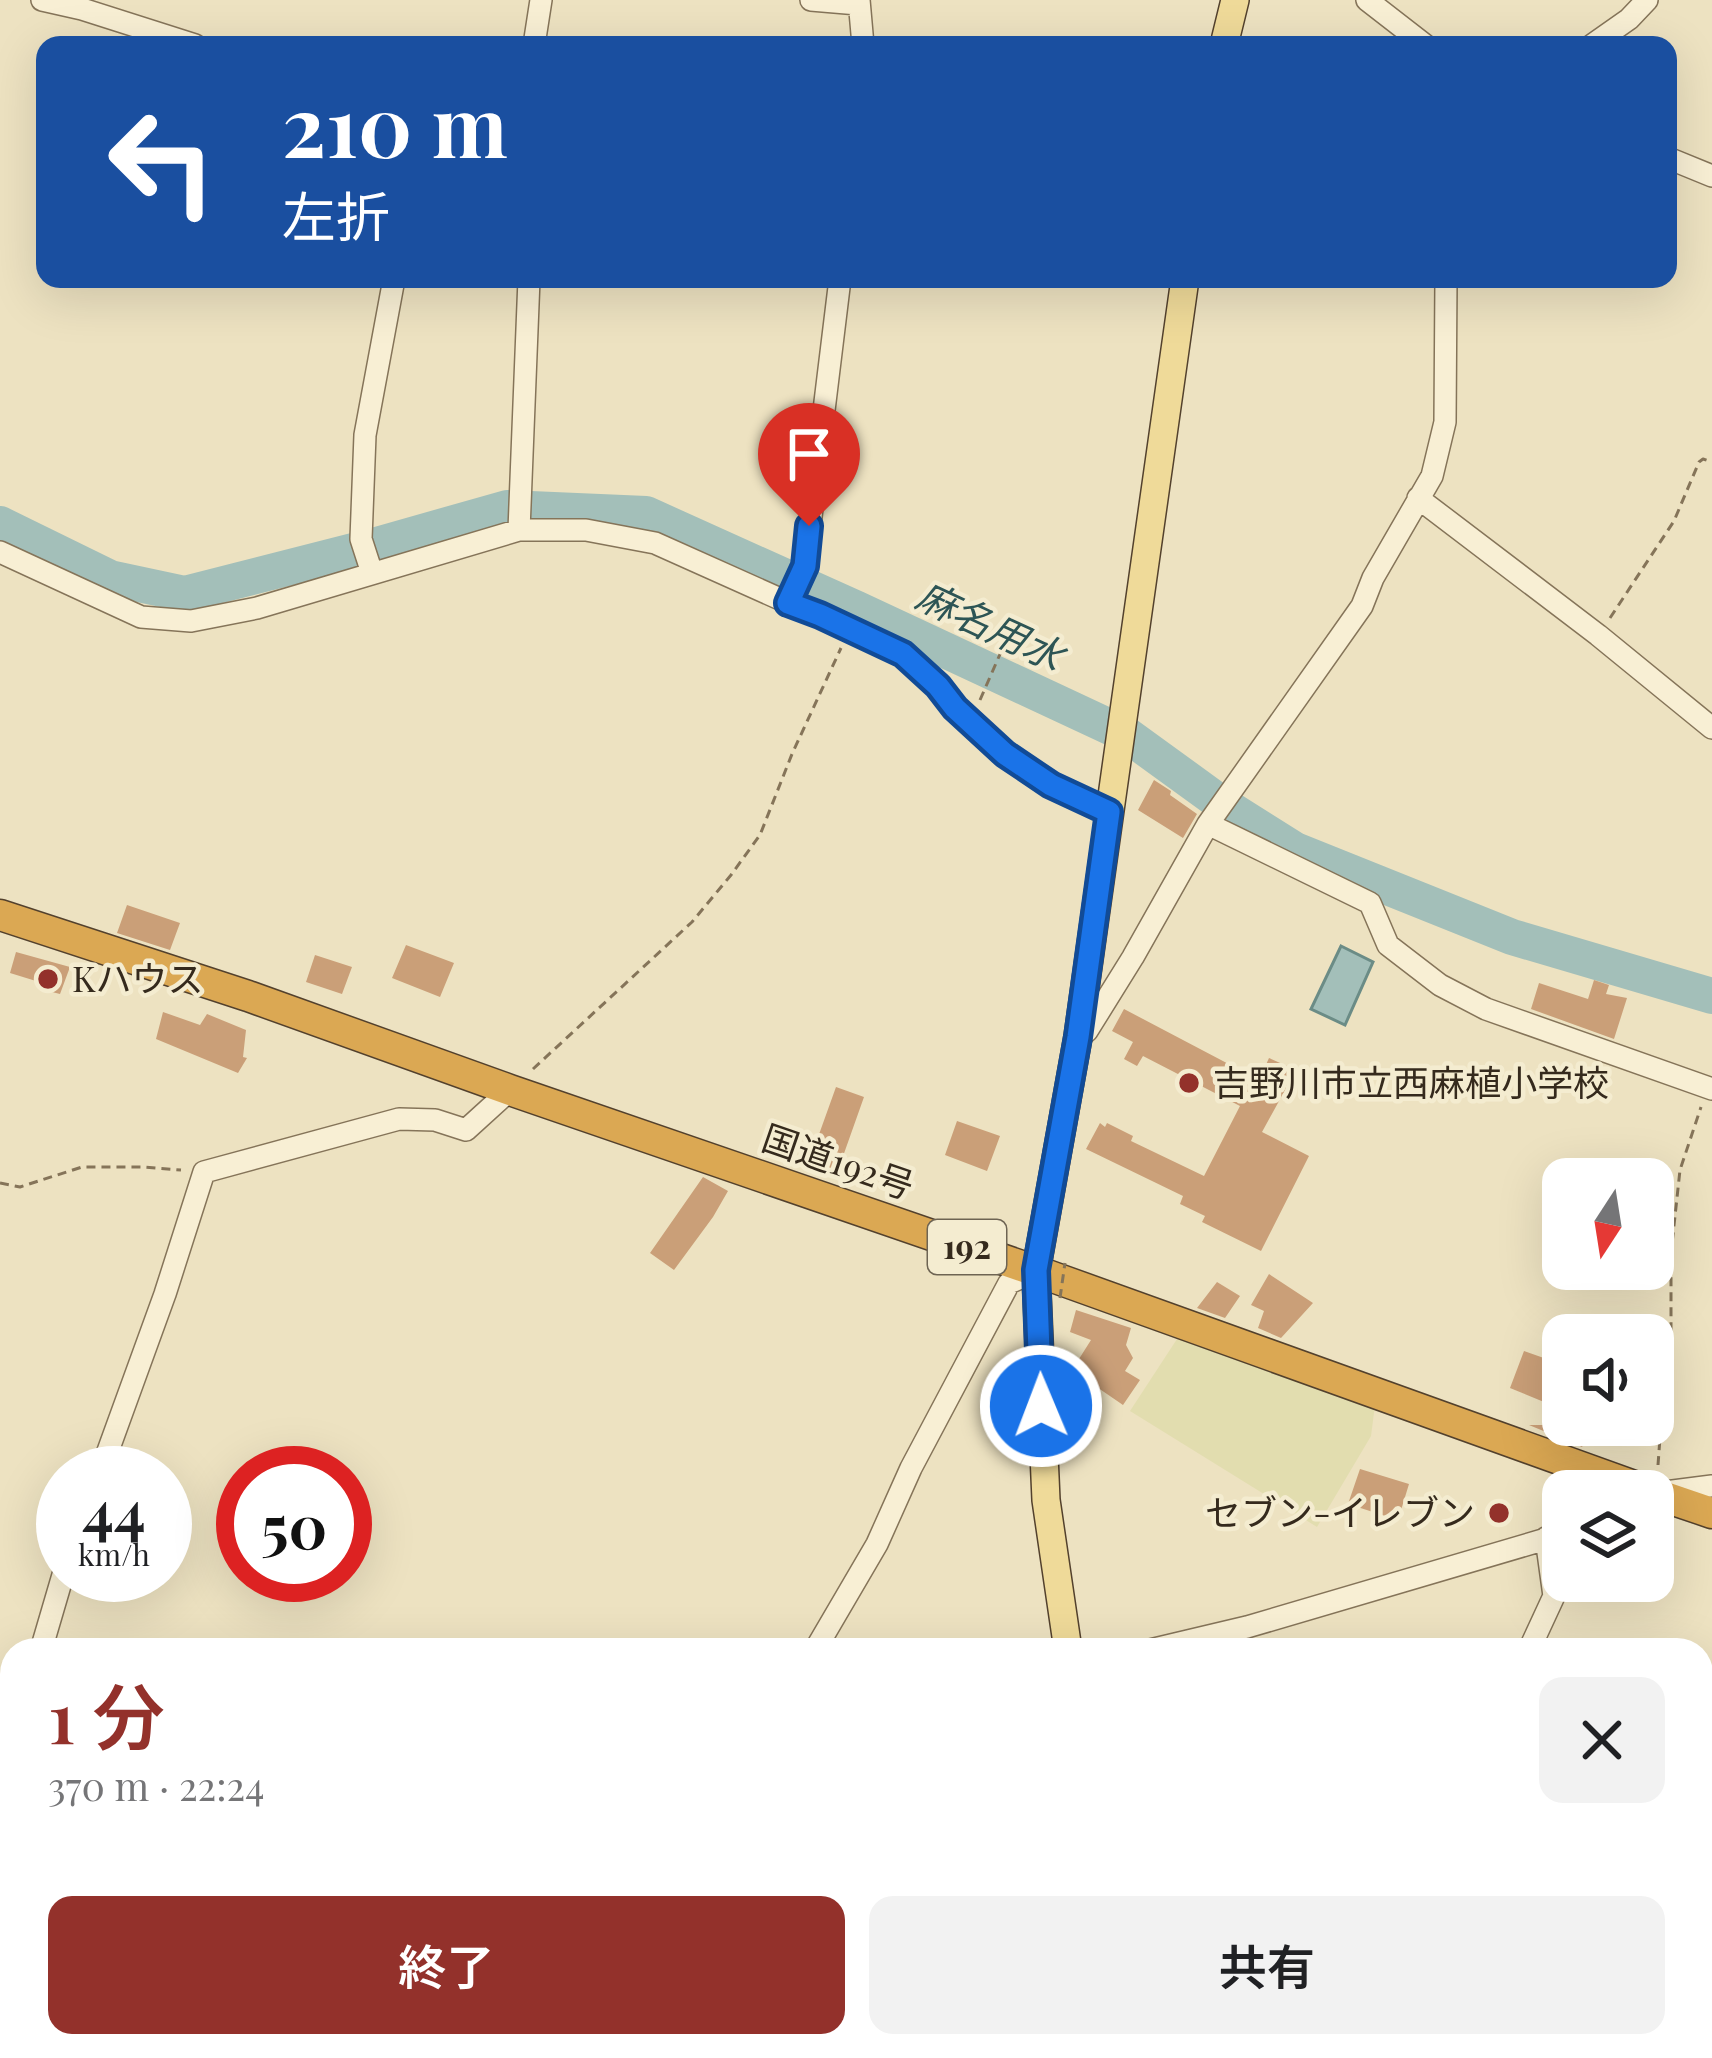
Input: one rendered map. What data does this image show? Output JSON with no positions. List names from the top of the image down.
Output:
{
  "streets": {
    "highway": ["国道192号", "192"]
  },
  "water": ["麻名用水"],
  "places": ["Kハウス", "吉野川市立西麻植小学校", "セブン-イレブン"],
  "north": "bottom",
  "page": {
    "turn": ["210 m", "左折"],
    "speed": "44 km/h",
    "limit": "50",
    "heading": ["1 分", "370 m · 22:24"],
    "buttons": ["終了", "共有"]
  }
}
